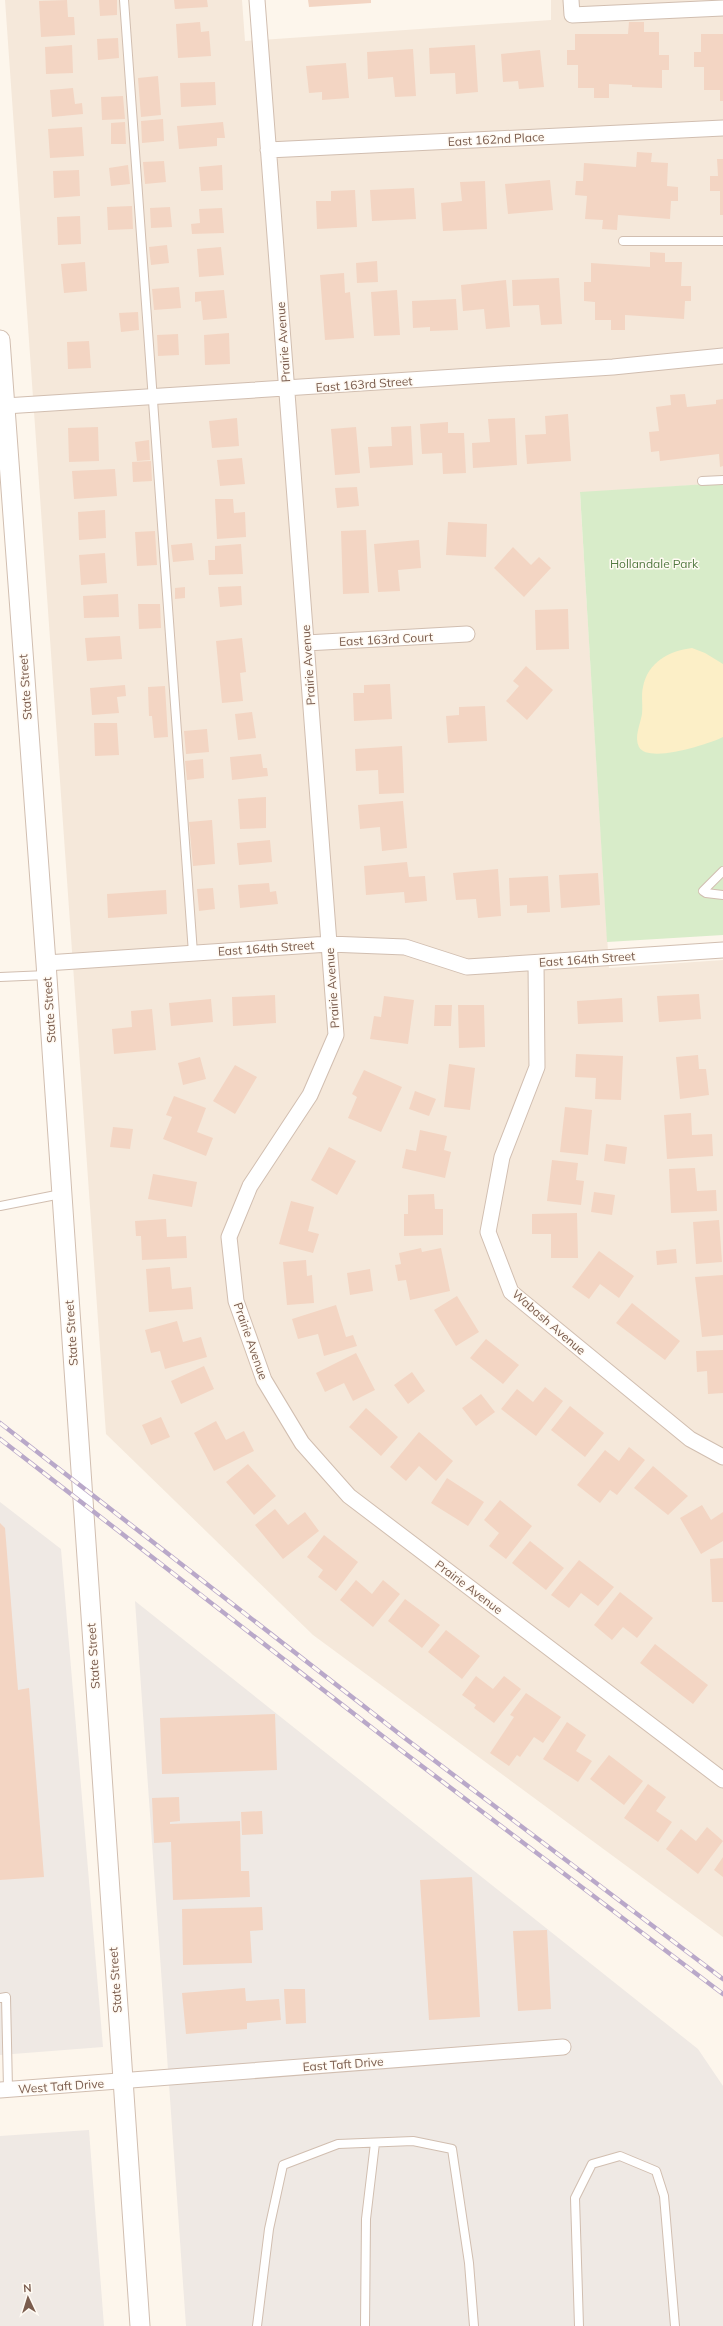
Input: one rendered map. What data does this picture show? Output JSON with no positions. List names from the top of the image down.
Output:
{
  "streets": {
    "street": [
      "East 162nd Place",
      "Prairie Avenue",
      "East 163rd Street",
      "East 163rd Court",
      "State Street",
      "East 164th Street",
      "Wabash Avenue",
      "East Taft Drive",
      "West Taft Drive"
    ]
  },
  "crossings": [
    ["East 162nd Place", "Prairie Avenue"],
    ["Prairie Avenue", "East 163rd Street"],
    ["Prairie Avenue", "East 163rd Court"],
    ["Prairie Avenue", "East 164th Street"],
    ["East 163rd Street", "State Street"],
    ["State Street", "East 164th Street"],
    ["State Street", "East Taft Drive"],
    ["State Street", "West Taft Drive"],
    ["East 164th Street", "Wabash Avenue"],
    ["East Taft Drive", "West Taft Drive"]
  ],
  "parks": ["Hollandale Park"],
  "north": "top"
}
